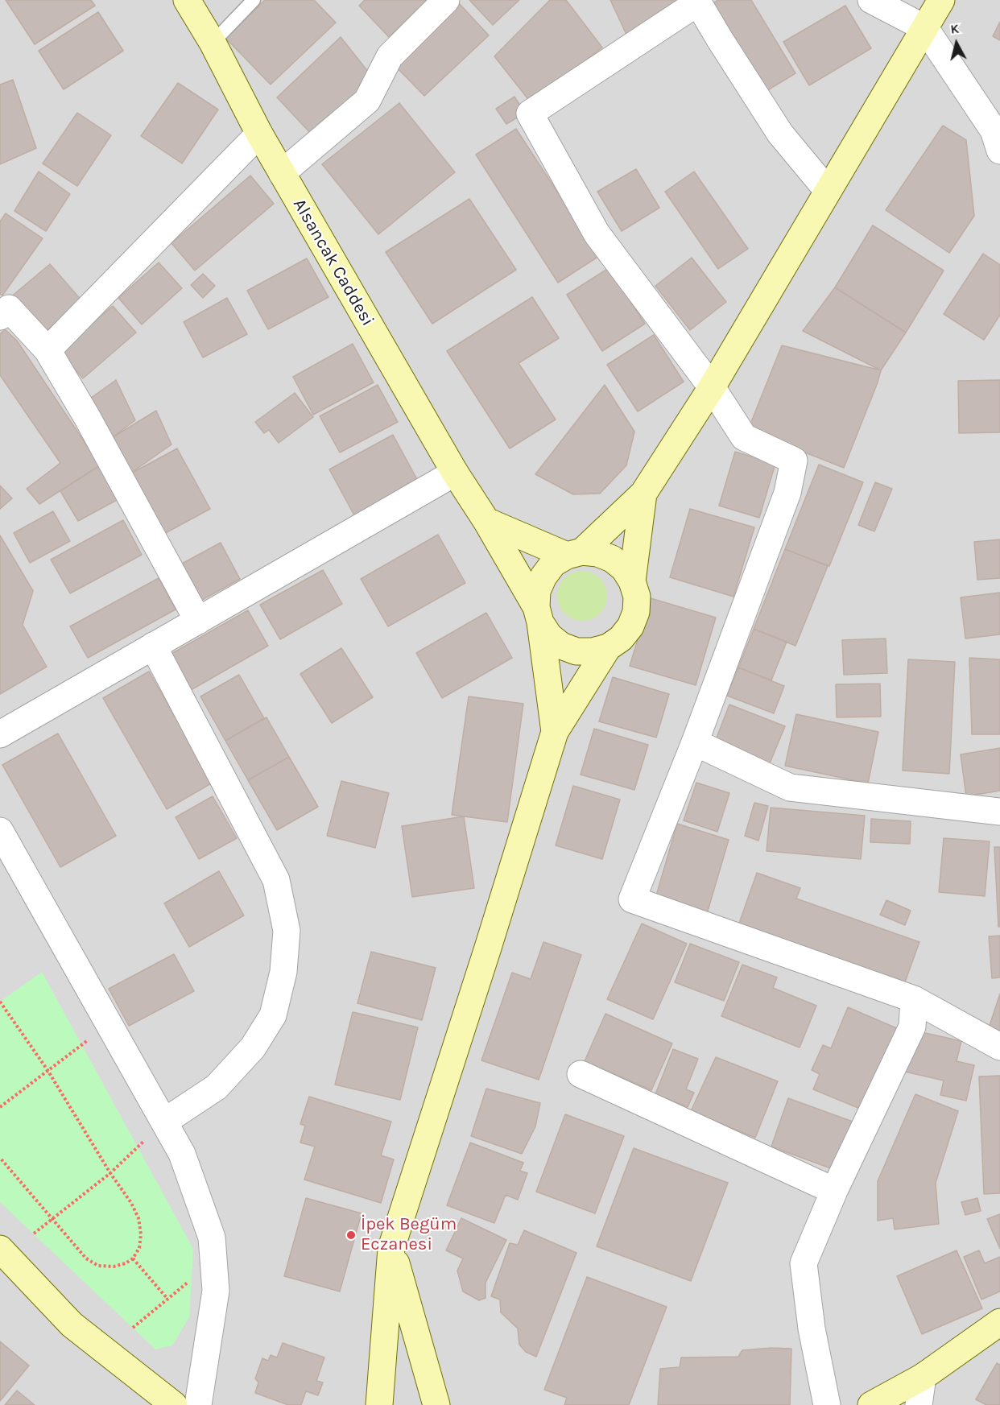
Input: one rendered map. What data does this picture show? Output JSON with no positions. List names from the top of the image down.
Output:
{
  "streets": {
    "main road": ["Alsancak Caddesi"]
  },
  "places": ["İpek Begüm Eczanesi"],
  "north": "top"
}
